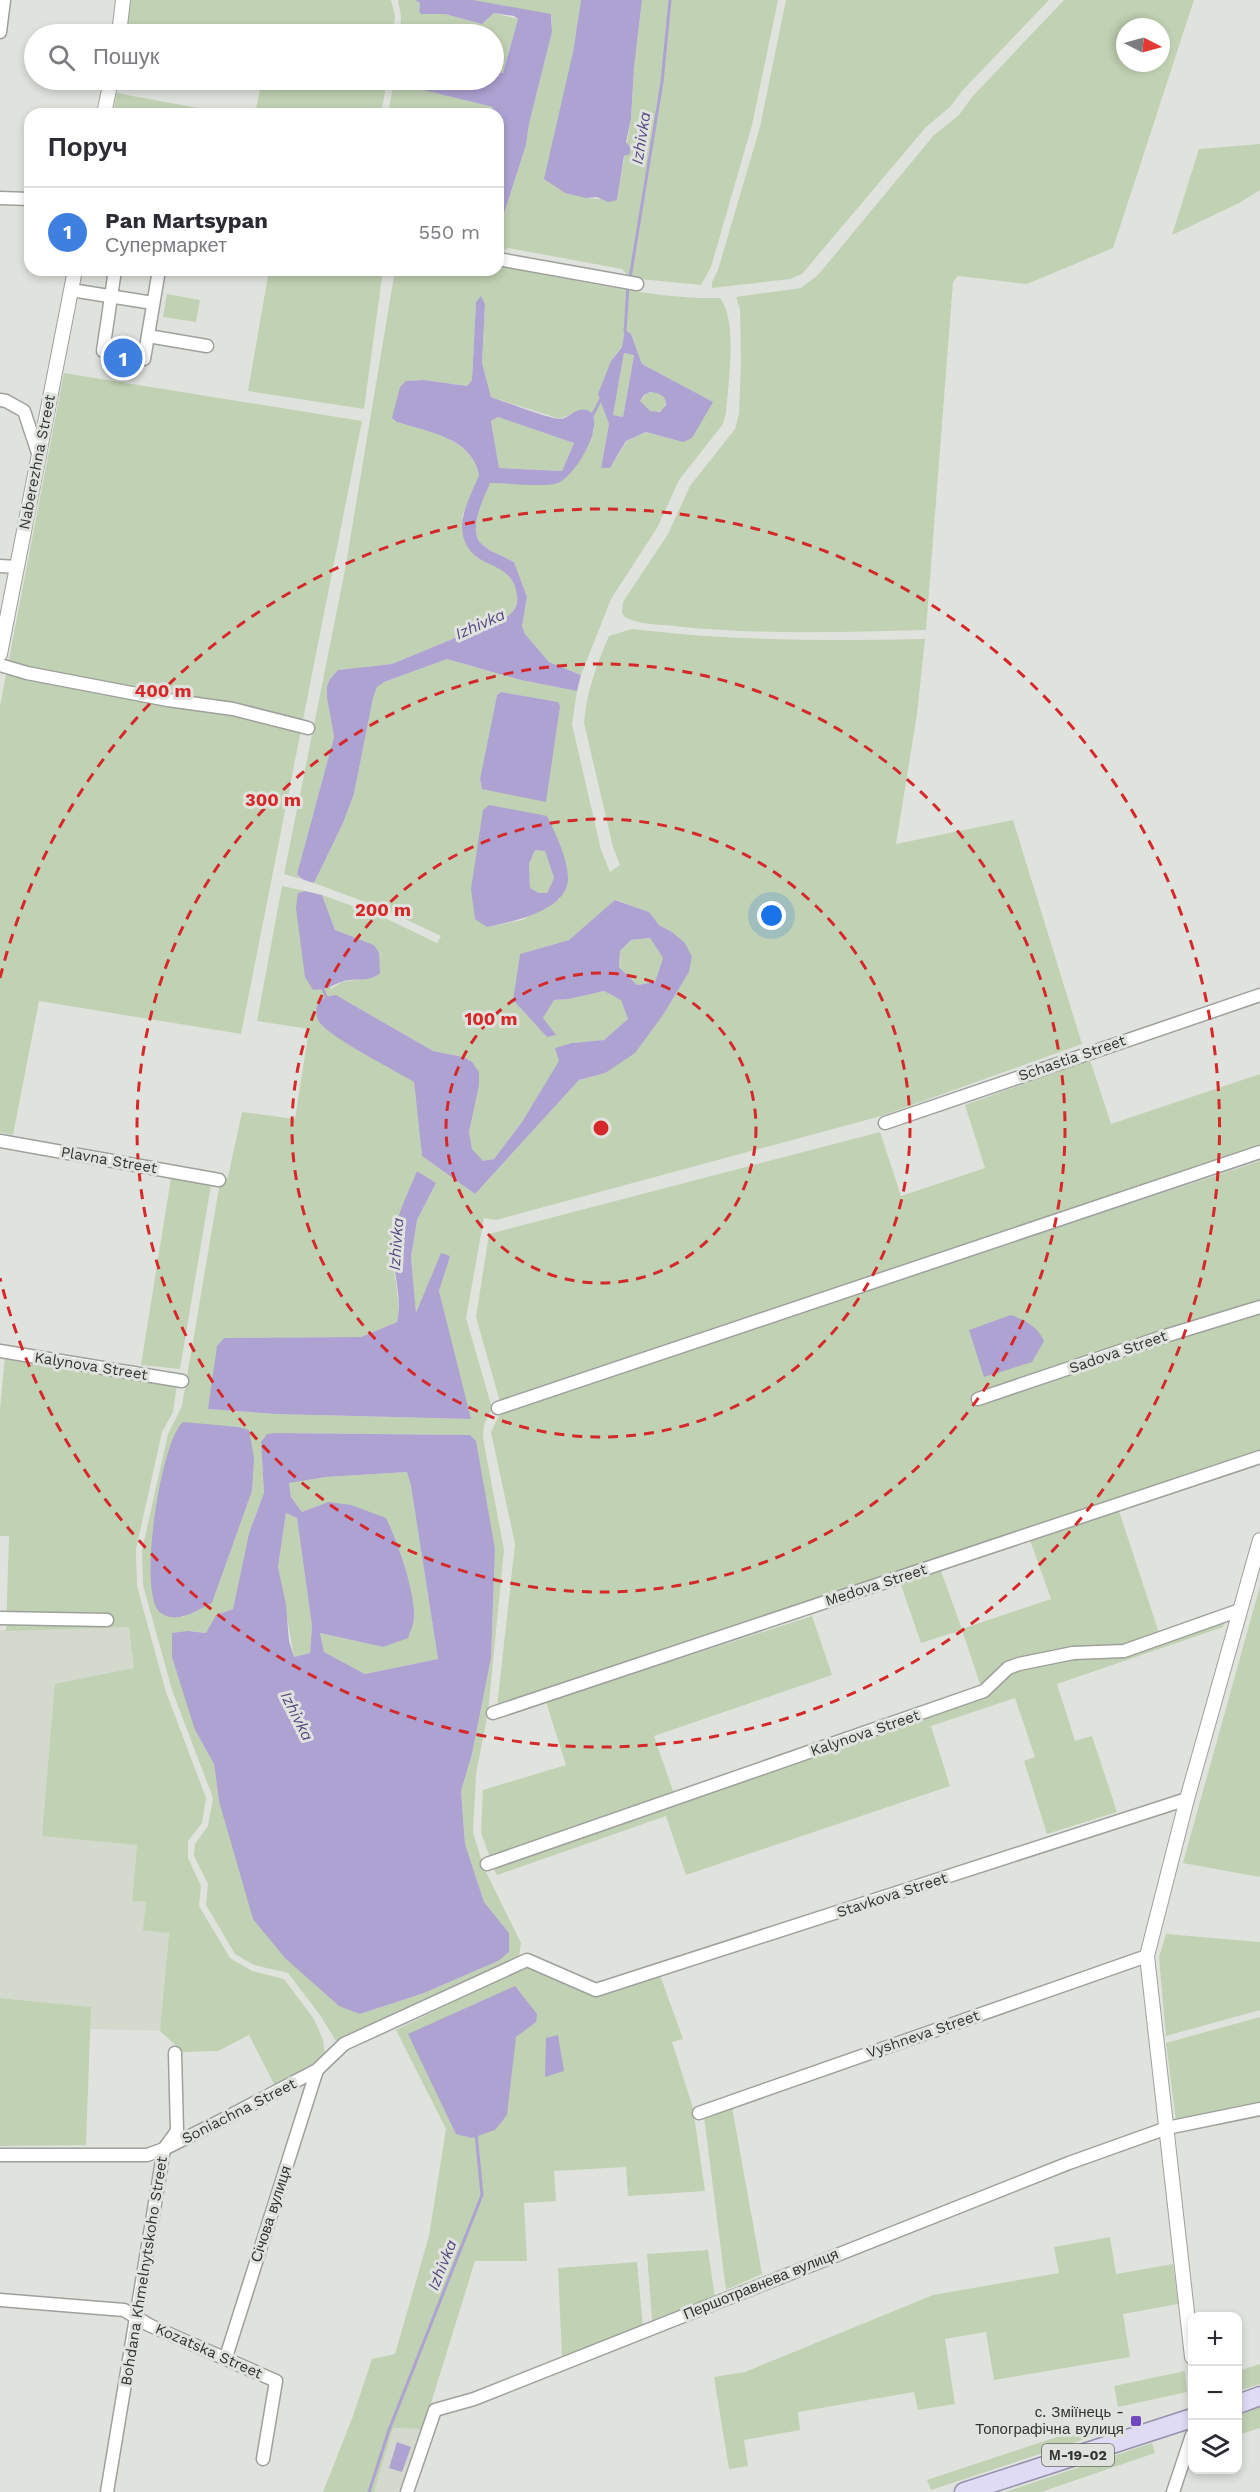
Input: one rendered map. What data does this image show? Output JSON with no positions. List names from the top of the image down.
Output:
{
  "streets": {
    "main road": ["М-19-02"],
    "street": [
      "Naberezhna Street",
      "Schastia Street",
      "Plavna Street",
      "Sadova Street",
      "Kalynova Street",
      "Medova Street",
      "Stavkova Street",
      "Vyshneva Street",
      "Soniachna Street",
      "Січова вулиця",
      "Bohdana Khmelnytskoho Street",
      "Першотравнева вулиця",
      "Kozatska Street"
    ]
  },
  "crossings": [
    ["Stavkova Street", "Soniachna Street"],
    ["Soniachna Street", "Січова вулиця"],
    ["Soniachna Street", "Bohdana Khmelnytskoho Street"],
    ["Січова вулиця", "Kozatska Street"],
    ["Bohdana Khmelnytskoho Street", "Kozatska Street"]
  ],
  "water": ["Izhivka"],
  "places": {
    "transit": ["с. Зміїнець - Топографічна вулиця"]
  },
  "north": "right",
  "page": {
    "search": "Пошук",
    "heading": "Поруч",
    "list": [
      {
        "mark": "1",
        "name": "Pan Martsypan",
        "note": "Супермаркет",
        "value": "550 m"
      }
    ],
    "pins": "1",
    "map_buttons": ["+", "−"]
  },
  "rings": [
    "400 m",
    "300 m",
    "200 m",
    "100 m"
  ]
}
